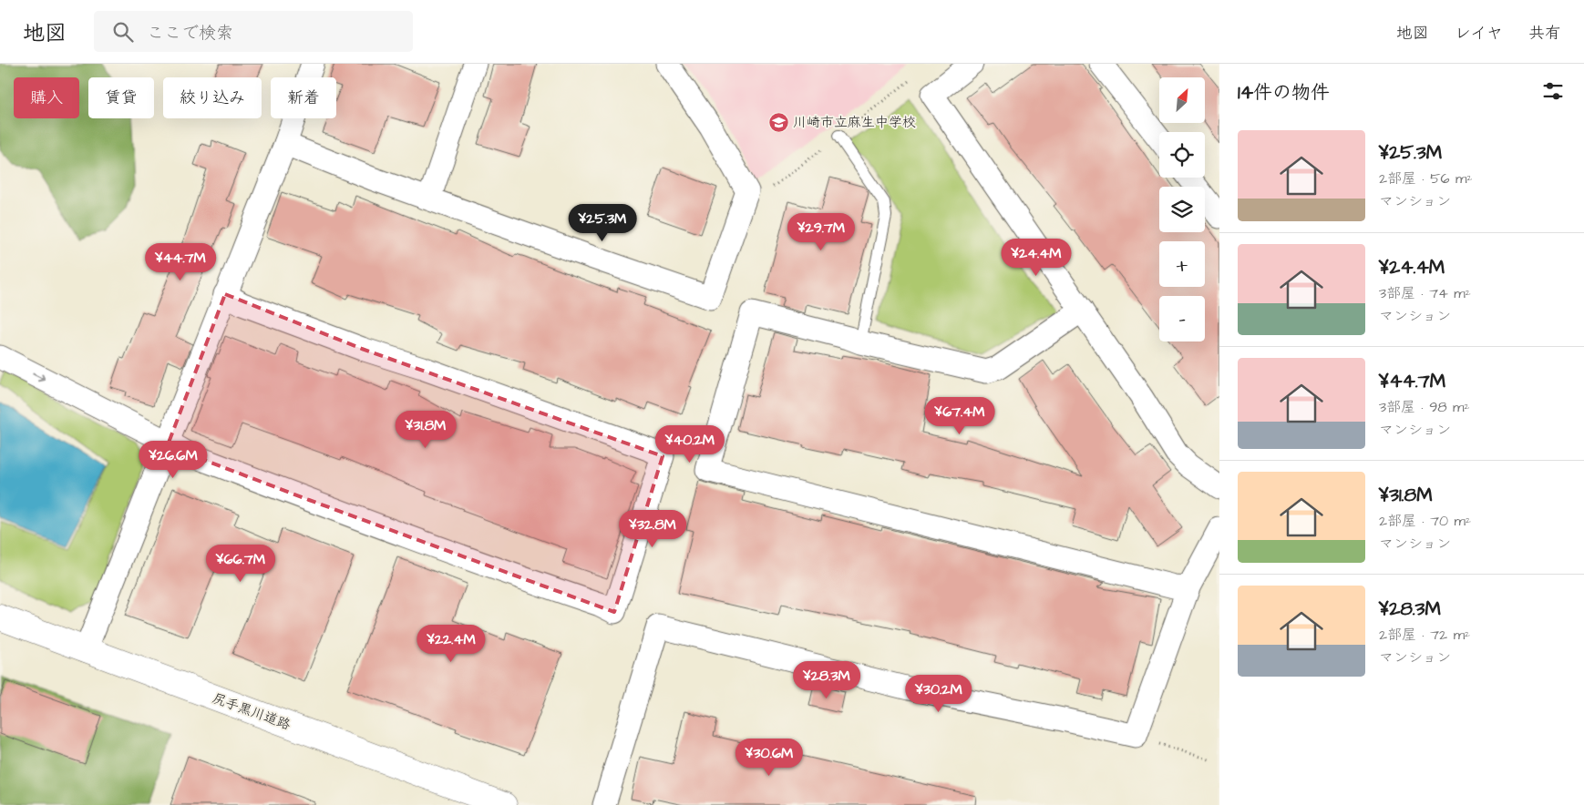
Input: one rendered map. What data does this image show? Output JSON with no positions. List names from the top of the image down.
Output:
{
  "streets": {
    "main road": ["尻手黒川道路"]
  },
  "places": {
    "school or university": ["川崎市立麻生中学校"]
  },
  "north": "top right",
  "page": {
    "header": "地図",
    "search": "ここで検索",
    "nav": ["地図", "レイヤ", "共有"],
    "heading": "14件の物件",
    "map_buttons": ["+", "−"],
    "chip": [
      "購入",
      "賃貸",
      "絞り込み",
      "新着"
    ],
    "list": [
      {
        "name": "¥25.3M",
        "note": "2部屋 · 56 m² · マンション"
      },
      {
        "name": "¥24.4M",
        "note": "3部屋 · 74 m² · マンション"
      },
      {
        "name": "¥44.7M",
        "note": "3部屋 · 98 m² · マンション"
      },
      {
        "name": "¥31.8M",
        "note": "2部屋 · 70 m² · マンション"
      },
      {
        "name": "¥28.3M",
        "note": "2部屋 · 72 m² · マンション"
      }
    ],
    "price": [
      "¥25.3M",
      "¥29.7M",
      "¥24.4M",
      "¥44.7M",
      "¥67.4M",
      "¥31.8M",
      "¥40.2M",
      "¥26.6M",
      "¥32.8M",
      "¥66.7M",
      "¥22.4M",
      "¥28.3M",
      "¥30.2M",
      "¥30.6M"
    ]
  }
}
